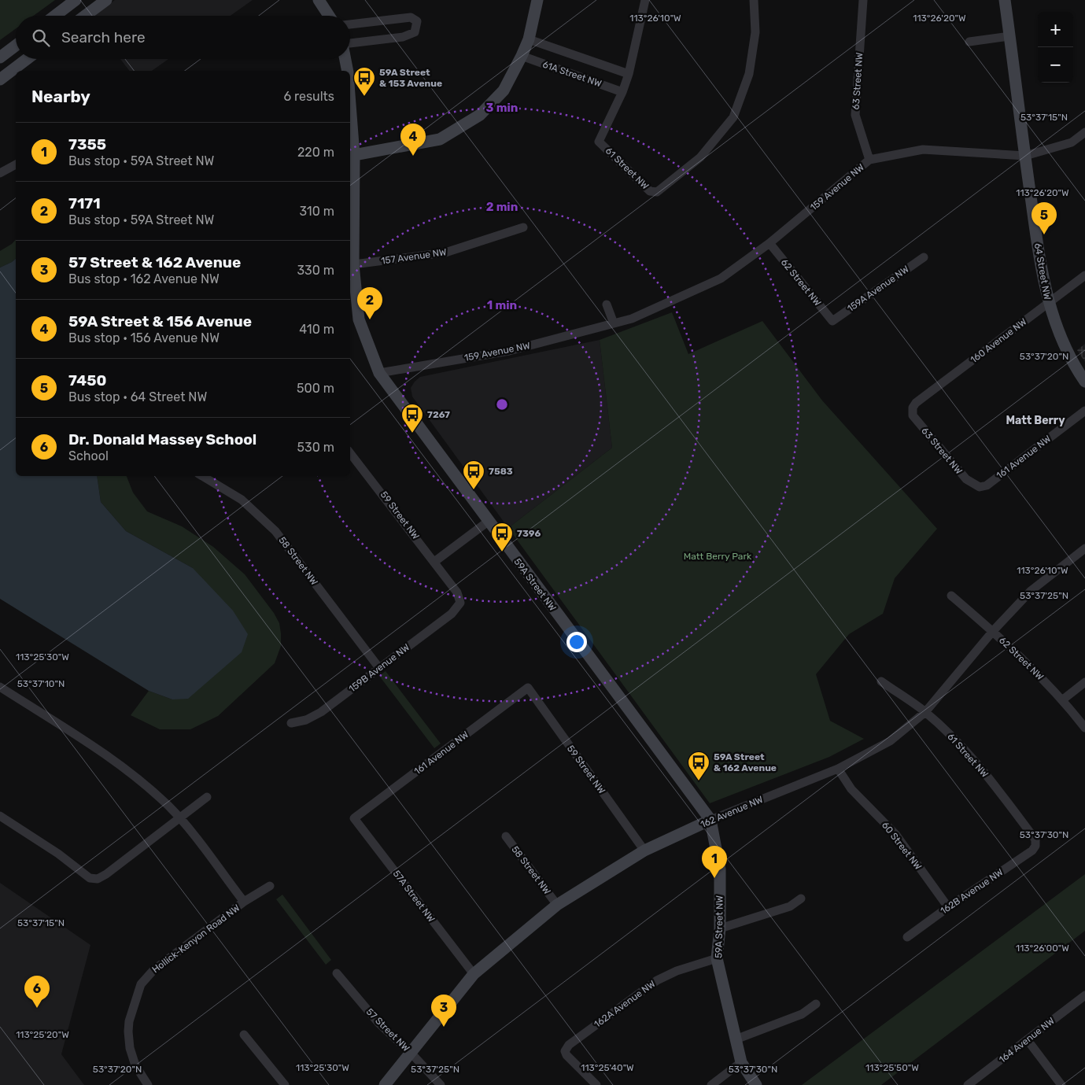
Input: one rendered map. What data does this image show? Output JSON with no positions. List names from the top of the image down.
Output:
{
  "streets": {
    "street": [
      "61A Street NW",
      "63 Street NW",
      "61 Street NW",
      "159 Avenue NW",
      "157 Avenue NW",
      "64 Street NW",
      "62 Street NW",
      "159A Avenue NW",
      "160 Avenue NW",
      "161 Avenue NW",
      "59 Street NW",
      "58 Street NW",
      "59A Street NW",
      "159B Avenue NW",
      "162 Avenue NW",
      "60 Street NW",
      "162B Avenue NW",
      "57A Street NW",
      "Hollick-Kenyon Road NW",
      "162A Avenue NW",
      "57 Street NW",
      "164 Avenue NW"
    ]
  },
  "crossings": [
    ["61A Street NW", "61 Street NW"],
    ["63 Street NW", "159 Avenue NW"],
    ["63 Street NW", "160 Avenue NW"],
    ["63 Street NW", "161 Avenue NW"],
    ["61 Street NW", "162 Avenue NW"],
    ["61 Street NW", "162B Avenue NW"],
    ["159 Avenue NW", "64 Street NW"],
    ["159 Avenue NW", "62 Street NW"],
    ["159 Avenue NW", "59A Street NW"],
    ["157 Avenue NW", "59A Street NW"],
    ["64 Street NW", "160 Avenue NW"],
    ["62 Street NW", "159A Avenue NW"],
    ["62 Street NW", "162 Avenue NW"],
    ["161 Avenue NW", "59 Street NW"],
    ["161 Avenue NW", "57A Street NW"],
    ["59 Street NW", "159B Avenue NW"],
    ["59 Street NW", "162 Avenue NW"],
    ["58 Street NW", "159B Avenue NW"],
    ["58 Street NW", "162 Avenue NW"],
    ["59A Street NW", "162 Avenue NW"],
    ["59A Street NW", "162A Avenue NW"],
    ["162 Avenue NW", "60 Street NW"],
    ["162 Avenue NW", "57A Street NW"],
    ["162 Avenue NW", "57 Street NW"],
    ["60 Street NW", "162B Avenue NW"]
  ],
  "districts": ["Matt Berry"],
  "parks": ["Matt Berry Park"],
  "places": {
    "bus stop": [
      "59A Street & 153 Avenue",
      "7267",
      "7583",
      "7396",
      "59A Street & 162 Avenue"
    ]
  },
  "page": {
    "map_buttons": ["+", "−"],
    "search": "Search here",
    "heading": ["Nearby", "6 results"],
    "list": [
      {
        "mark": "1",
        "name": "7355",
        "note": "Bus stop · 59A Street NW",
        "value": "220 m"
      },
      {
        "mark": "2",
        "name": "7171",
        "note": "Bus stop · 59A Street NW",
        "value": "310 m"
      },
      {
        "mark": "3",
        "name": "57 Street & 162 Avenue",
        "note": "Bus stop · 162 Avenue NW",
        "value": "330 m"
      },
      {
        "mark": "4",
        "name": "59A Street & 156 Avenue",
        "note": "Bus stop · 156 Avenue NW",
        "value": "410 m"
      },
      {
        "mark": "5",
        "name": "7450",
        "note": "Bus stop · 64 Street NW",
        "value": "500 m"
      },
      {
        "mark": "6",
        "name": "Dr. Donald Massey School",
        "note": "School",
        "value": "530 m"
      }
    ],
    "pins": [
      "4",
      "5",
      "2",
      "1",
      "6",
      "3"
    ]
  },
  "coordinates": [
    "113°26'10\"W",
    "113°26'20\"W",
    "53°37'15\"N",
    "53°37'20\"N",
    "53°37'25\"N",
    "113°25'30\"W",
    "53°37'10\"N",
    "53°37'30\"N",
    "113°26'00\"W",
    "113°25'20\"W",
    "113°25'40\"W",
    "113°25'50\"W"
  ],
  "rings": ["3 min", "2 min", "1 min"]
}
